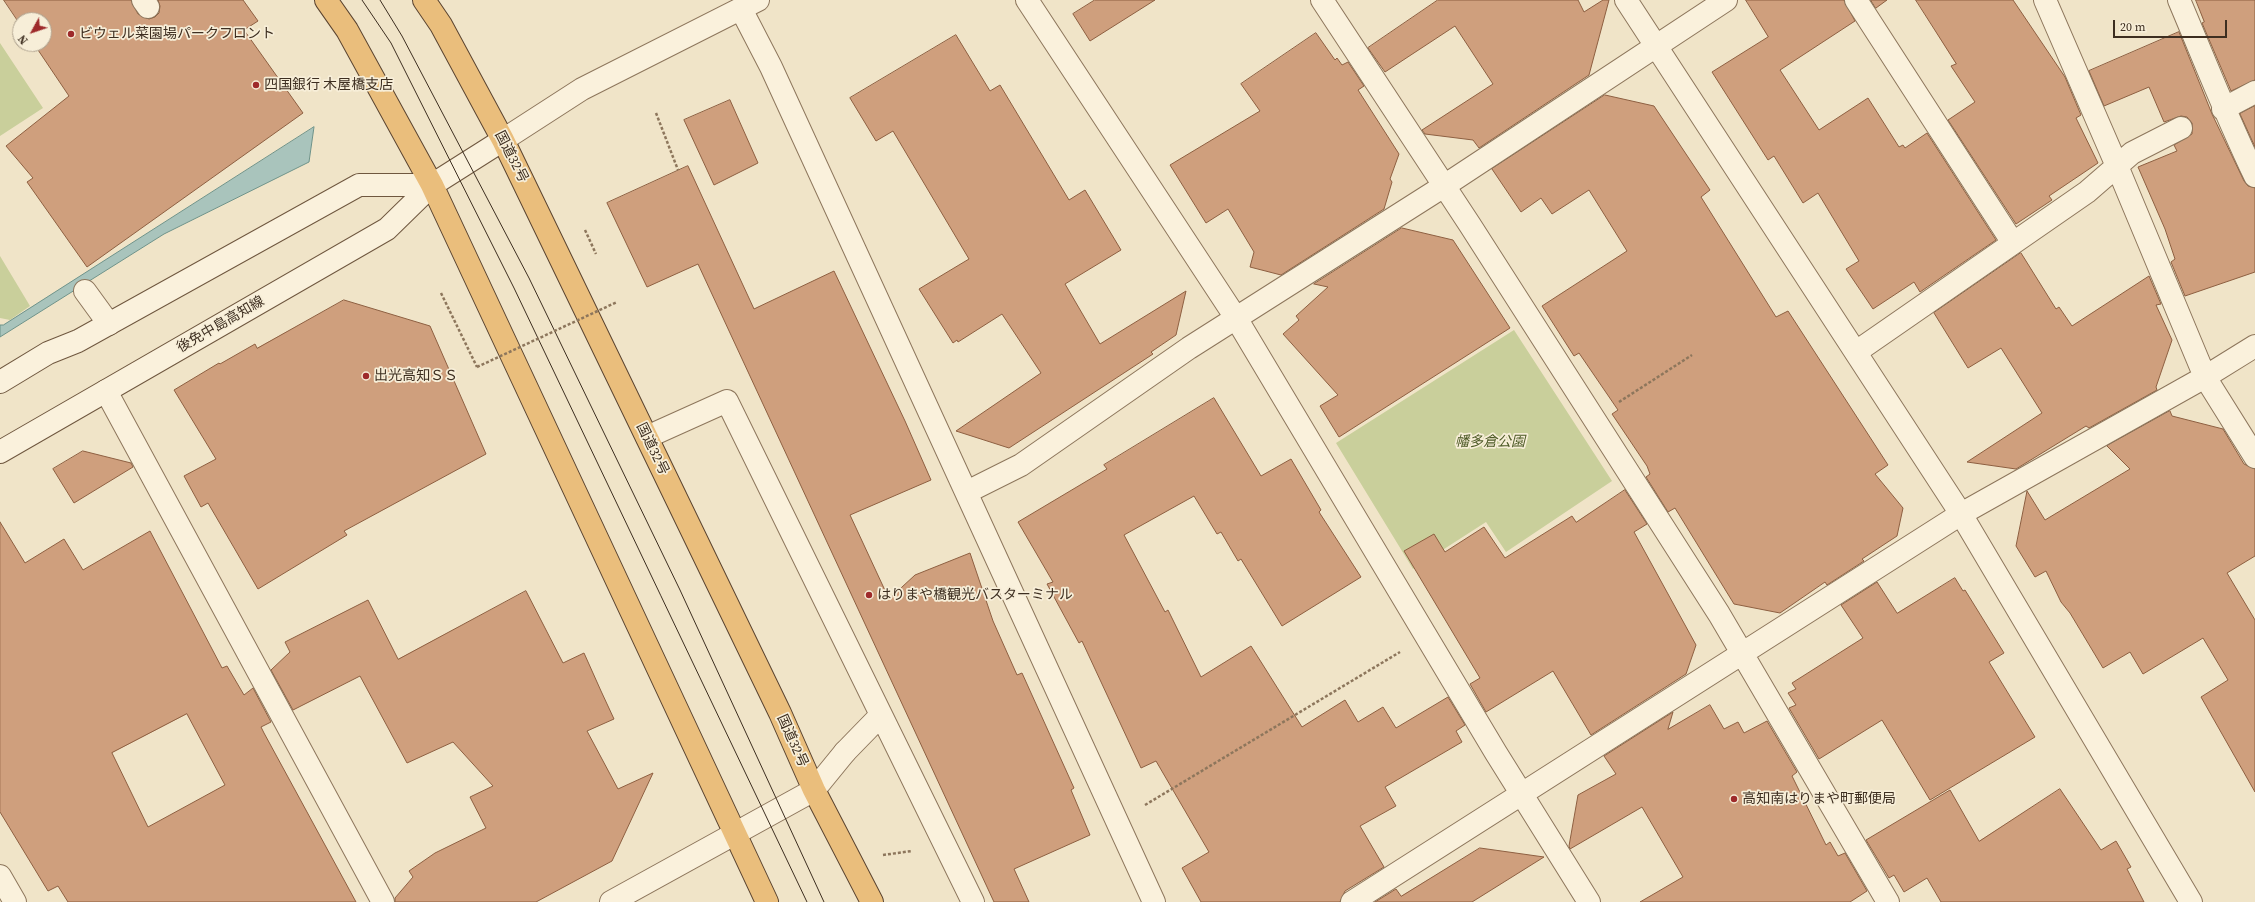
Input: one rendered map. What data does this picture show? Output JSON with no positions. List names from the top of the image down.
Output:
{
  "streets": {
    "highway": ["国道32号"],
    "street": ["後免中島高知線"]
  },
  "crossings": [
    ["国道32号", "後免中島高知線"]
  ],
  "parks": ["幡多倉公園"],
  "places": [
    "ビウェル菜園場パークフロント",
    "四国銀行 木屋橋支店",
    "出光高知ＳＳ",
    "はりまや橋観光バスターミナル",
    "高知南はりまや町郵便局"
  ],
  "scale_bar": "20 m",
  "north": "bottom left"
}
